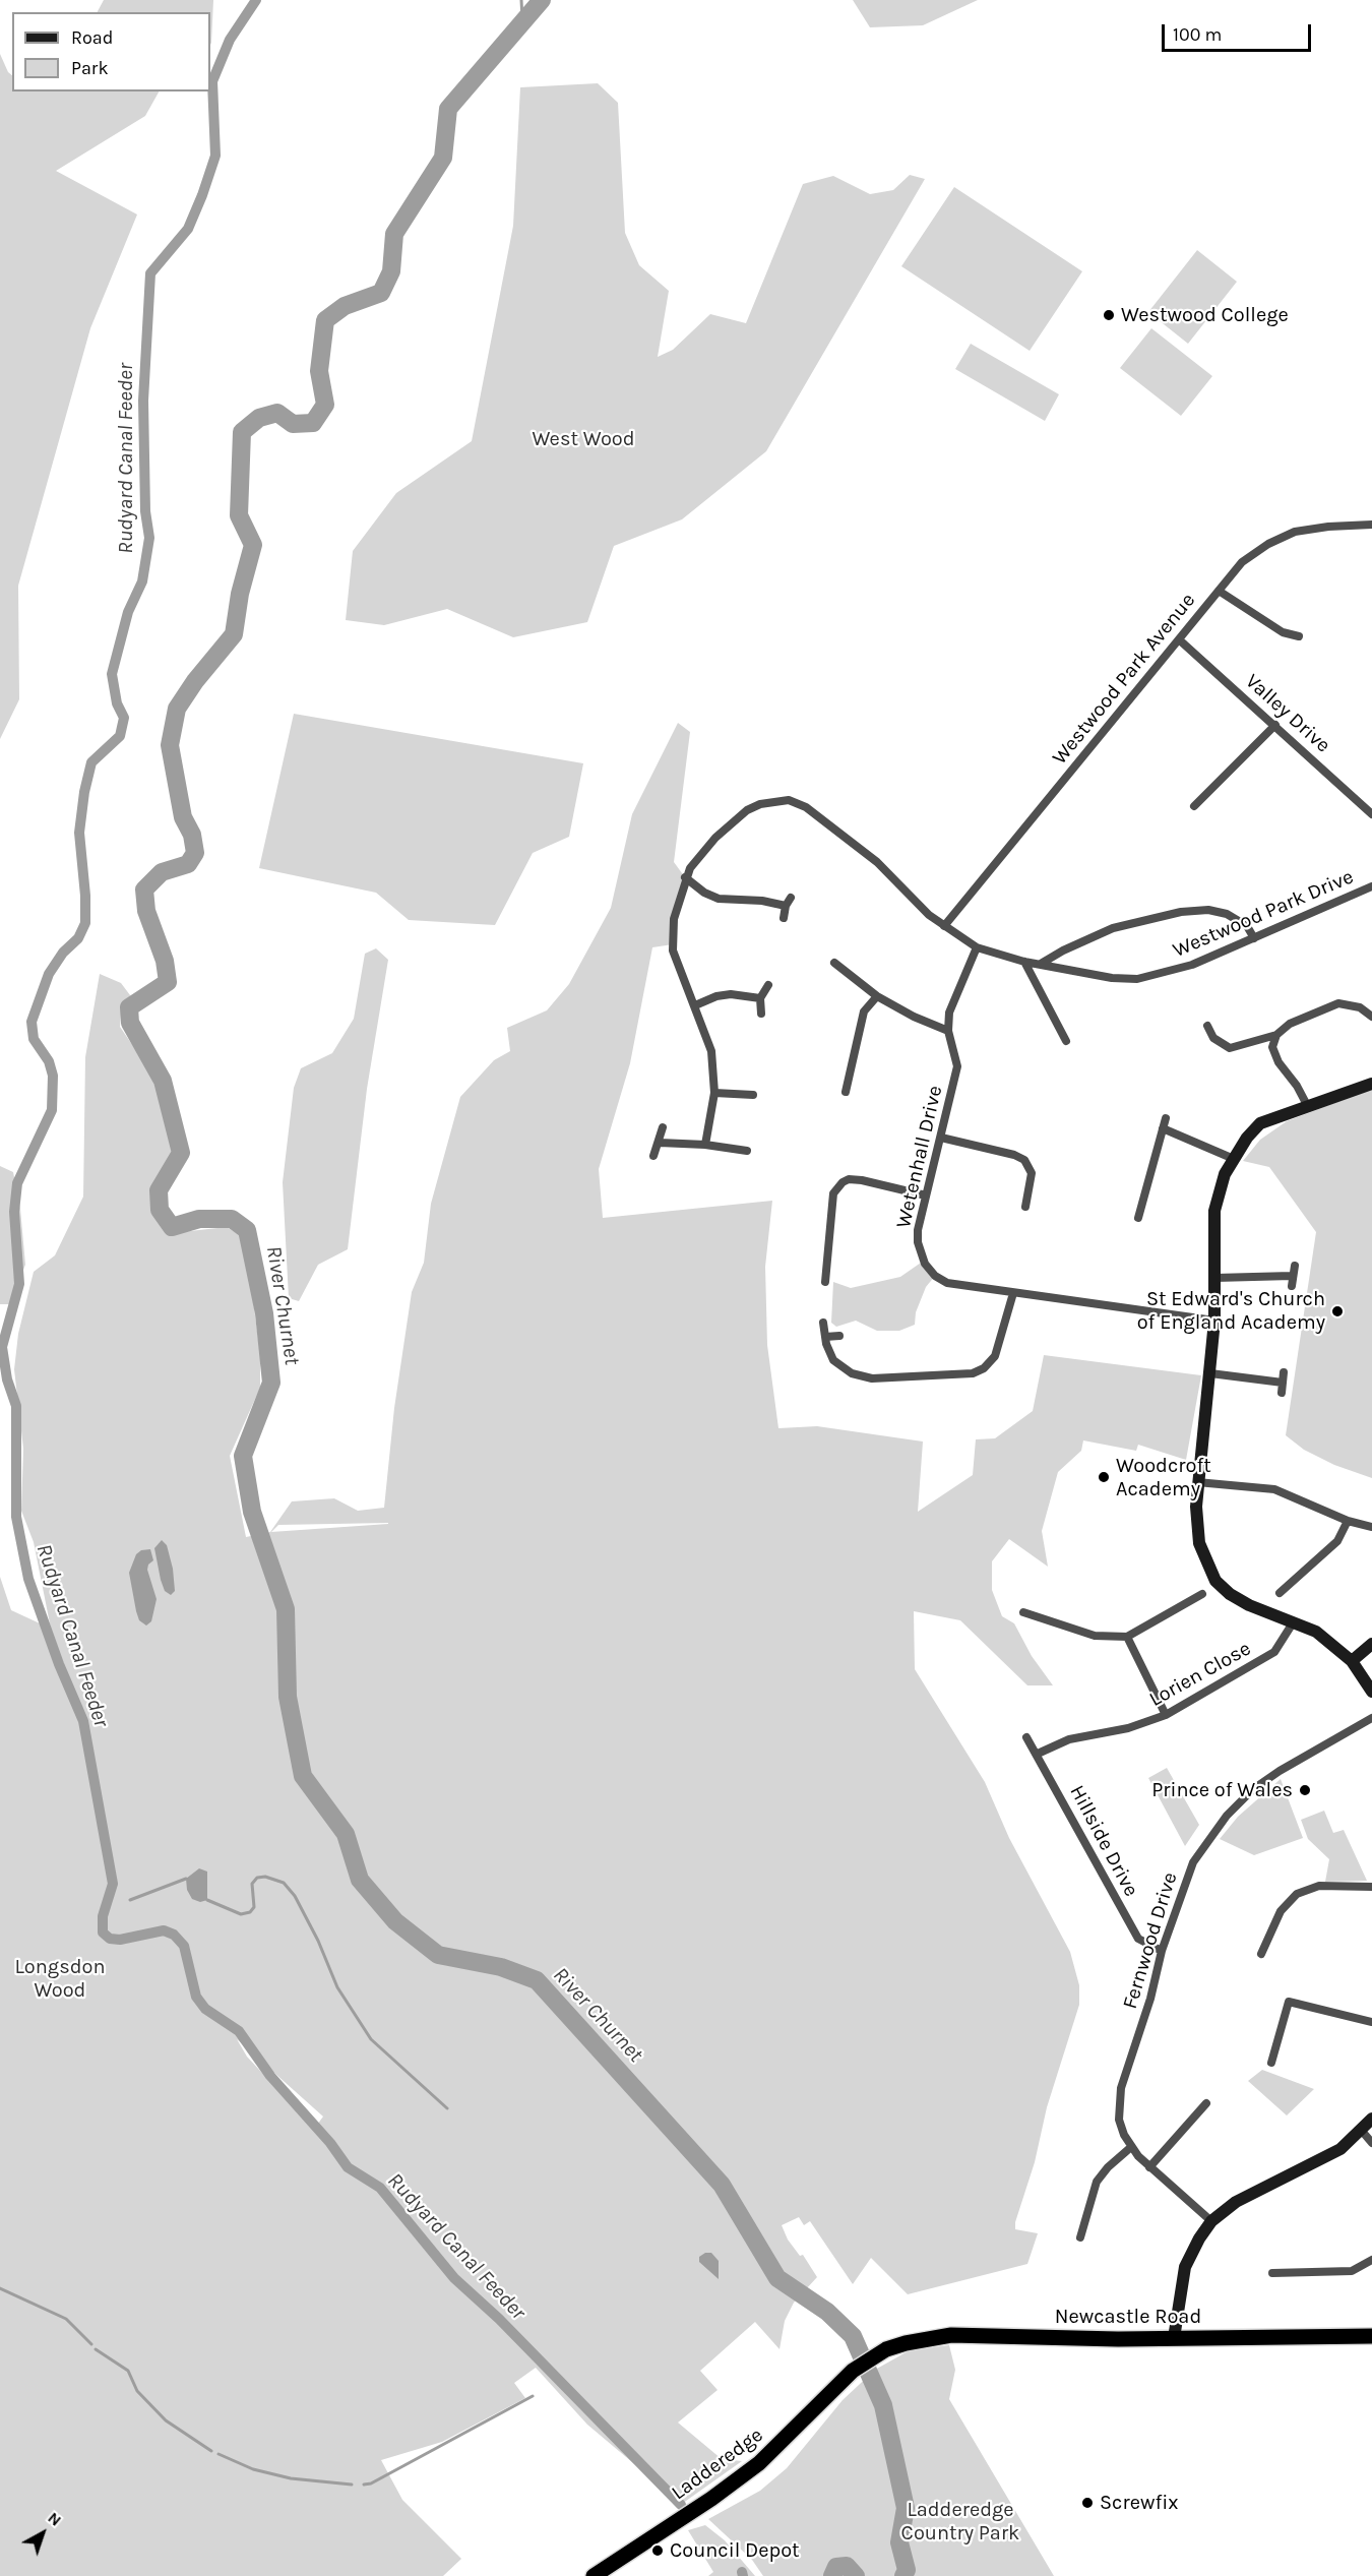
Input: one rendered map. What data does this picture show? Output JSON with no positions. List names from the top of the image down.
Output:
{
  "streets": {
    "highway": ["Newcastle Road", "Ladderedge"],
    "street": [
      "Westwood Park Avenue",
      "Valley Drive",
      "Westwood Park Drive",
      "Wetenhall Drive",
      "Lorien Close",
      "Hillside Drive",
      "Fernwood Drive"
    ]
  },
  "crossings": [
    ["Westwood Park Avenue", "Valley Drive"],
    ["Westwood Park Avenue", "Westwood Park Drive"],
    ["Westwood Park Drive", "Wetenhall Drive"],
    ["Lorien Close", "Hillside Drive"],
    ["Hillside Drive", "Fernwood Drive"],
    ["Newcastle Road", "Ladderedge"]
  ],
  "water": ["Rudyard Canal Feeder", "River Churnet"],
  "parks": ["West Wood", "Longsdon Wood", "Ladderedge Country Park"],
  "places": [
    "Westwood College",
    "St Edward's Church of England Academy",
    "Woodcroft Academy",
    "Prince of Wales",
    "Screwfix",
    "Council Depot"
  ],
  "legend": ["Road", "Park"],
  "scale_bar": "100 m",
  "north": "top right"
}
